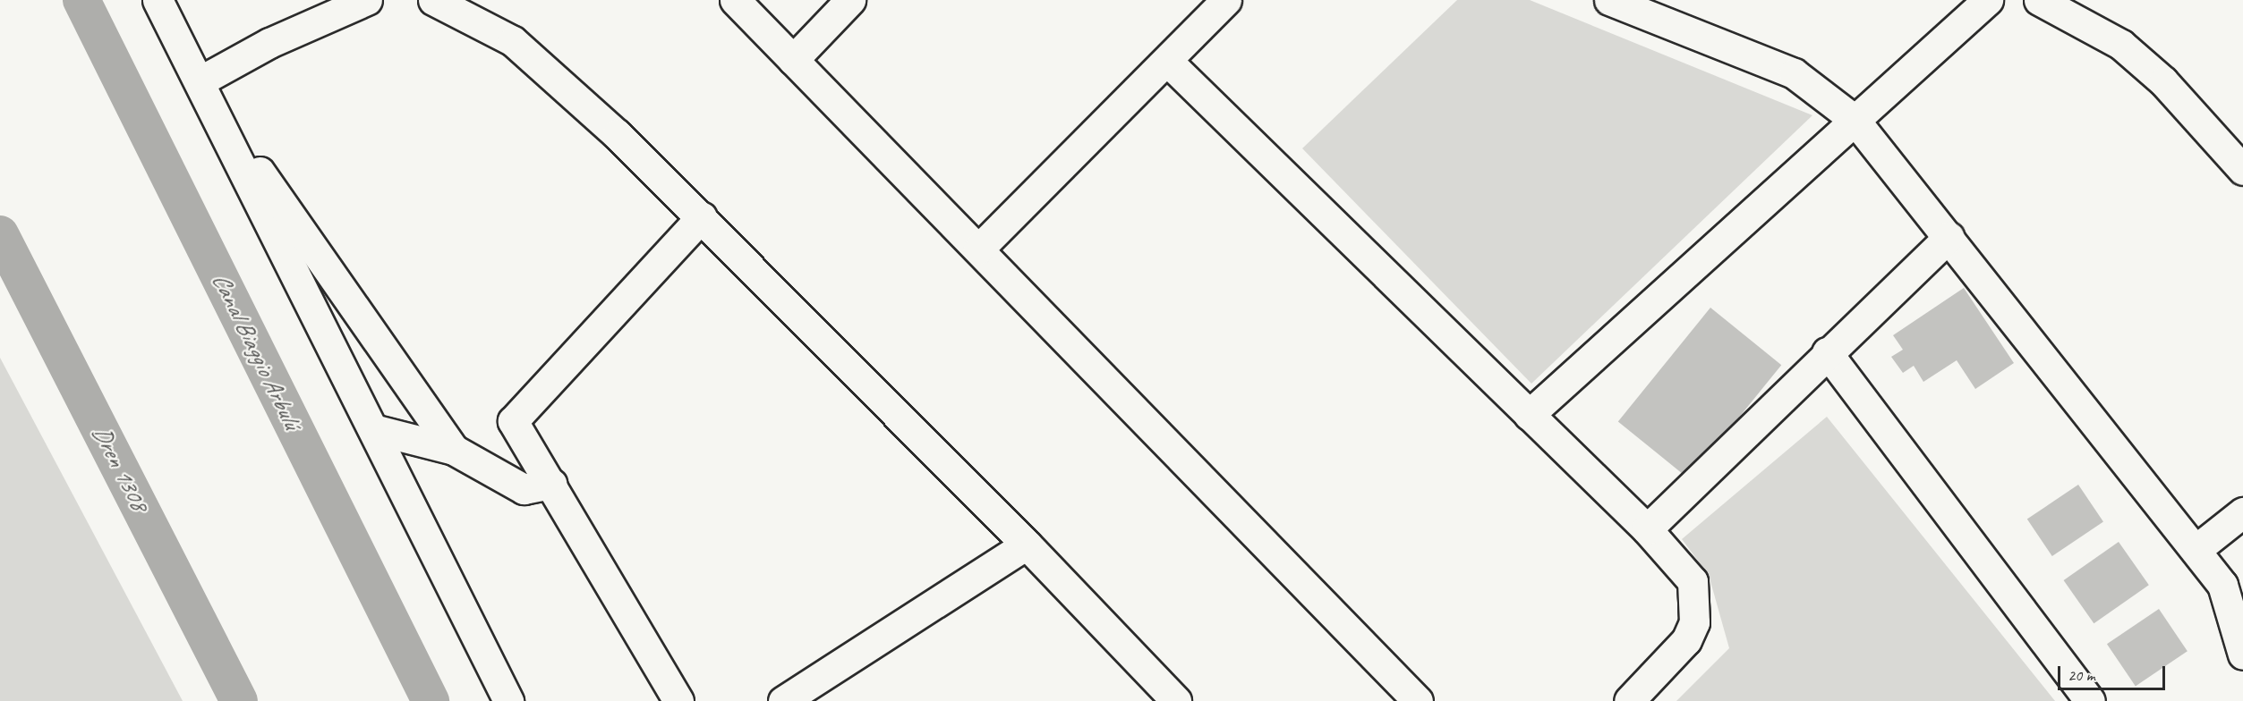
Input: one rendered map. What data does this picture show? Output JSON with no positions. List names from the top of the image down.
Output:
{
  "water": ["Canal Biaggio Arbulú", "Dren 1308"],
  "scale_bar": "20 m"
}
